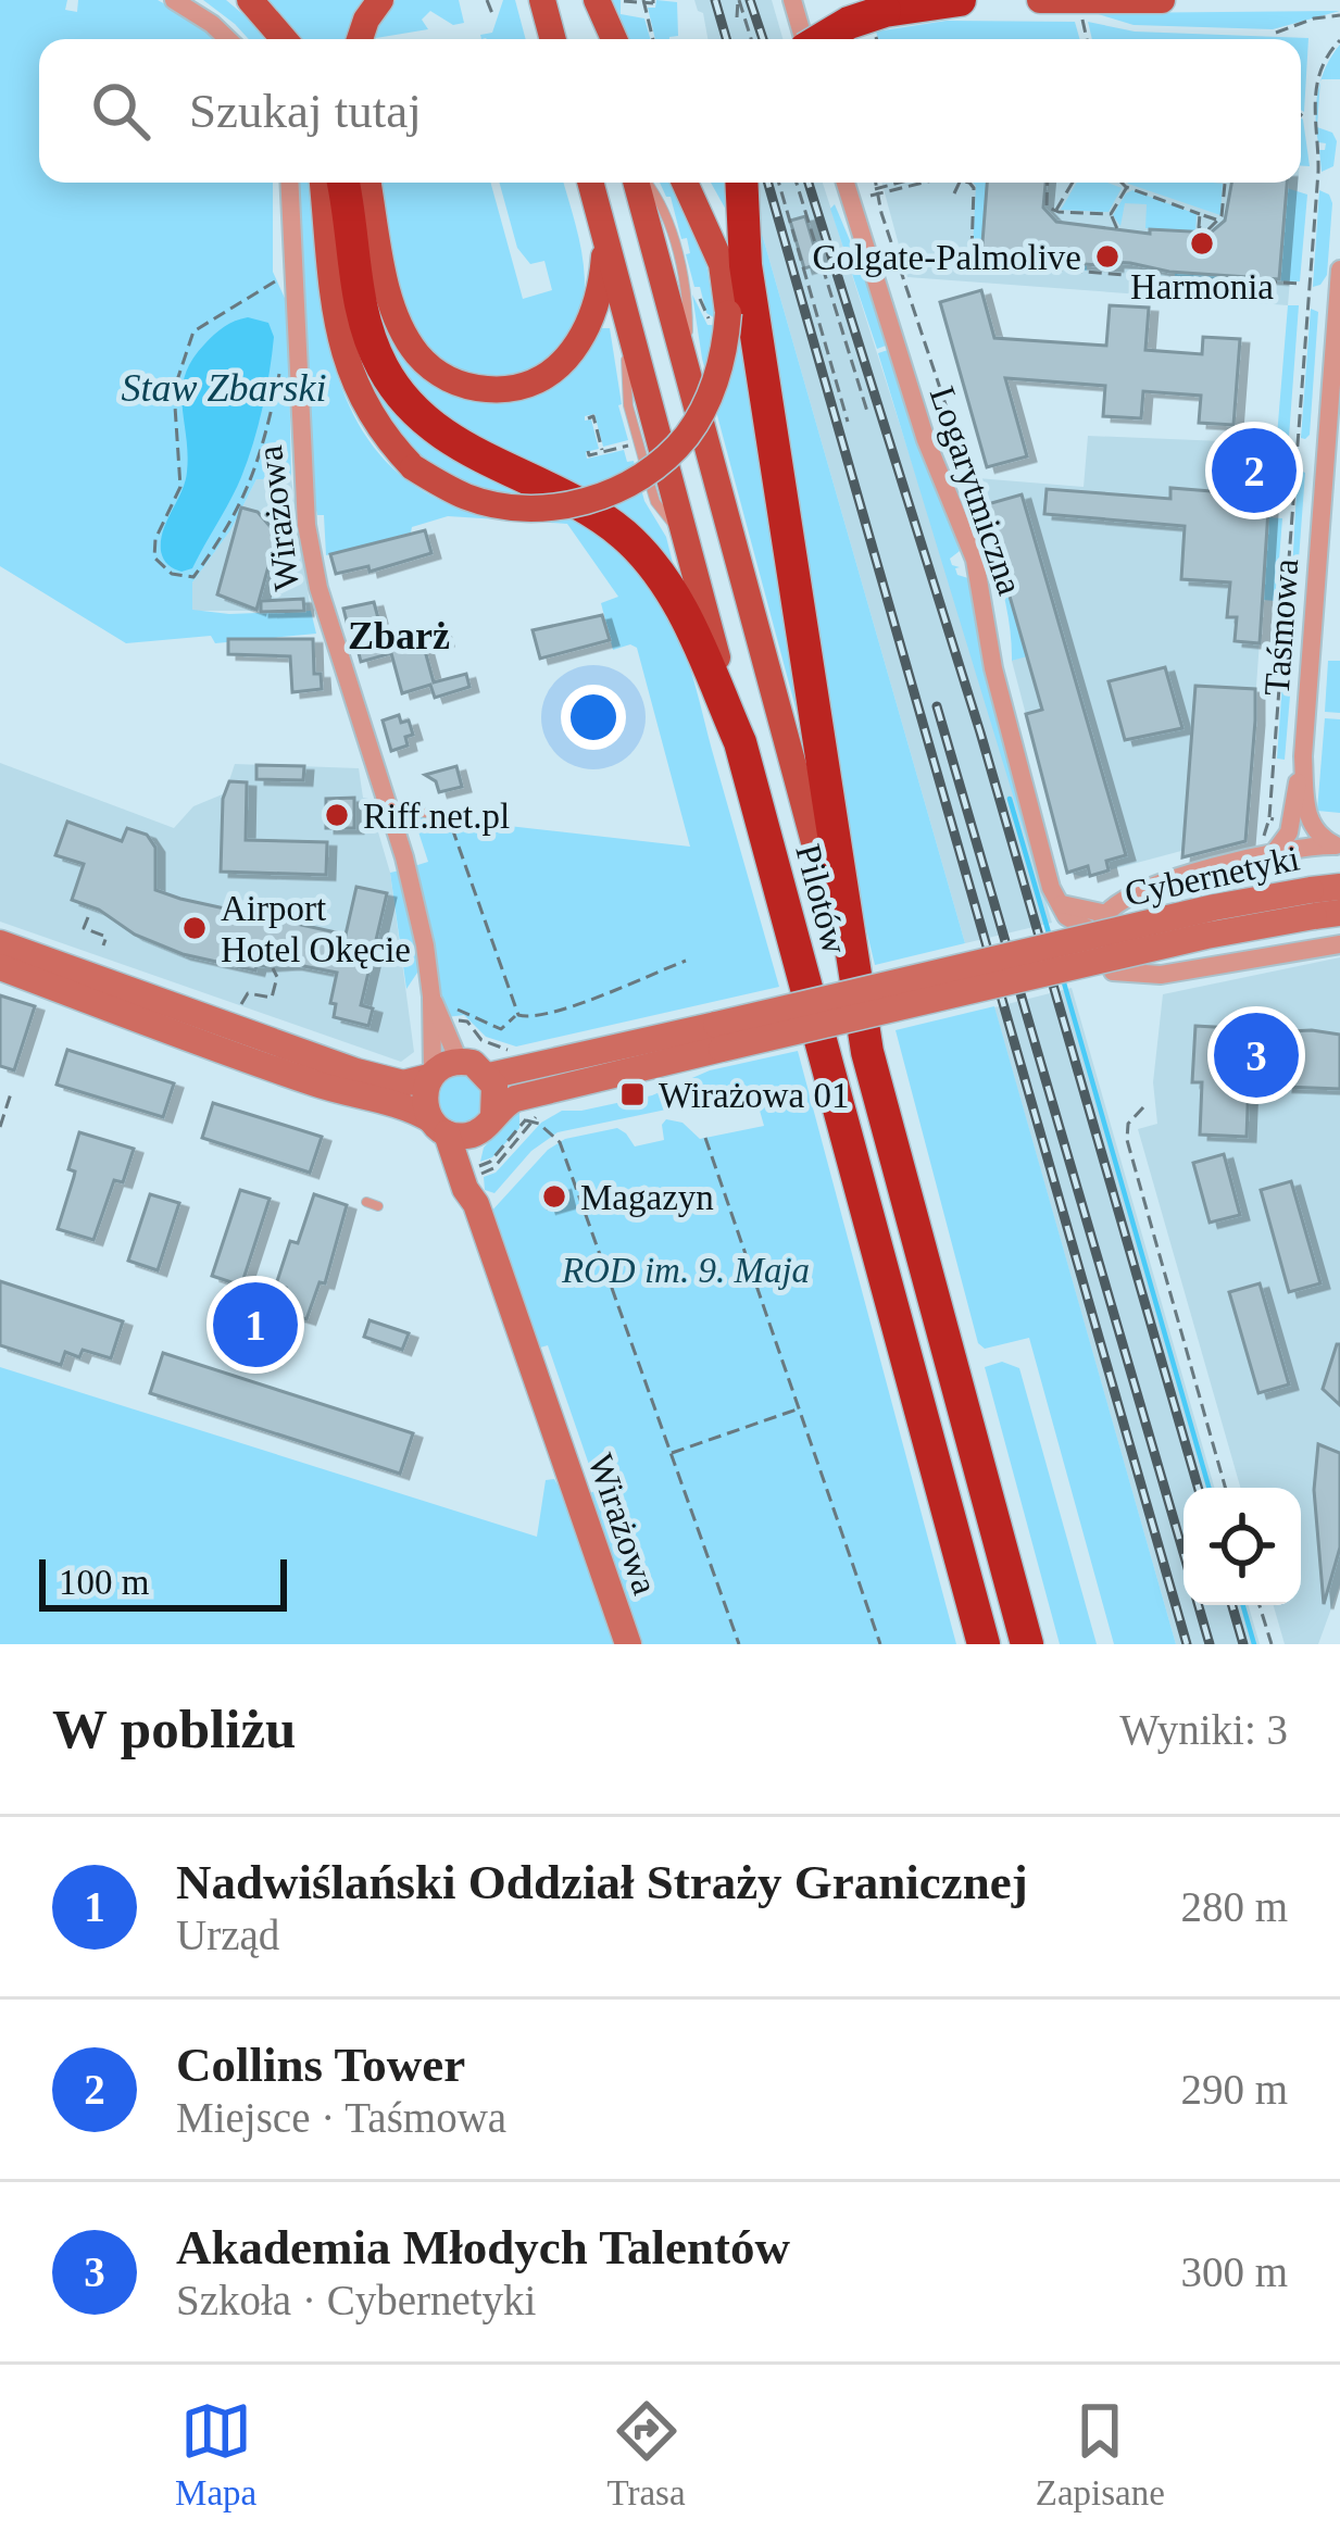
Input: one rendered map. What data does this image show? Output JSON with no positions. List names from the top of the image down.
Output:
{
  "streets": {
    "highway": ["Pilotów"],
    "street": [
      "Logarytmiczna",
      "Wirażowa",
      "Taśmowa",
      "Cybernetyki"
    ]
  },
  "crossings": [
    ["Logarytmiczna", "Cybernetyki"],
    ["Taśmowa", "Cybernetyki"]
  ],
  "districts": ["Zbarż"],
  "water": ["Staw Zbarski"],
  "parks": ["ROD im. 9. Maja"],
  "places": {
    "other": [
      "Harmonia",
      "Colgate-Palmolive",
      "Riff.net.pl",
      "Airport Hotel Okęcie",
      "Magazyn"
    ],
    "transit": ["Wirażowa 01"]
  },
  "scale_bar": "100 m",
  "page": {
    "search": "Szukaj tutaj",
    "pins": ["2", "3", "1"],
    "scale": "100 m",
    "heading": ["W pobliżu", "Wyniki: 3"],
    "list": [
      {
        "mark": "1",
        "name": "Nadwiślański Oddział Straży Granicznej",
        "note": "Urząd",
        "value": "280 m"
      },
      {
        "mark": "2",
        "name": "Collins Tower",
        "note": "Miejsce · Taśmowa",
        "value": "290 m"
      },
      {
        "mark": "3",
        "name": "Akademia Młodych Talentów",
        "note": "Szkoła · Cybernetyki",
        "value": "300 m"
      }
    ],
    "nav": ["Mapa", "Trasa", "Zapisane"]
  }
}
